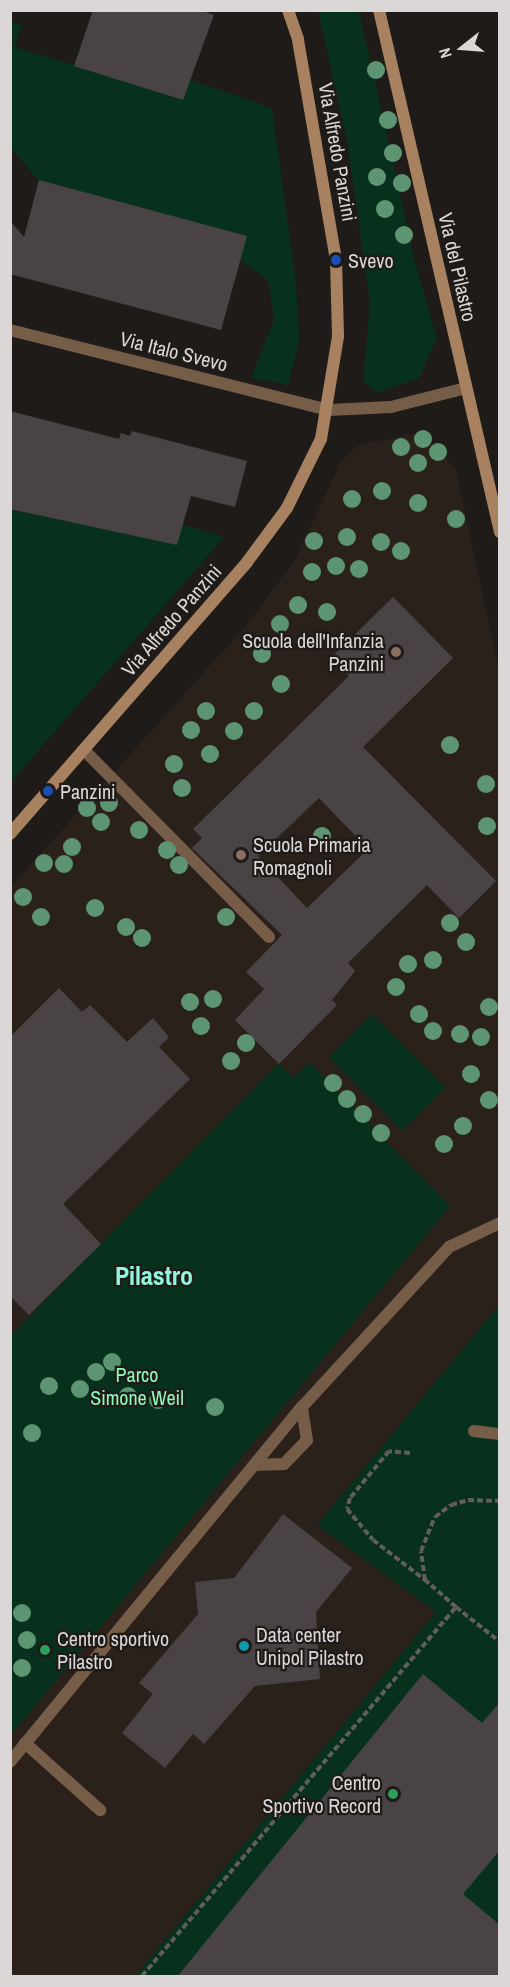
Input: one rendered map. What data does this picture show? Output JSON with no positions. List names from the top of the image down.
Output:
{
  "streets": {
    "street": ["Via Alfredo Panzini", "Via del Pilastro", "Via Italo Svevo"]
  },
  "crossings": [
    ["Via Alfredo Panzini", "Via Italo Svevo"]
  ],
  "districts": ["Pilastro"],
  "parks": ["Parco Simone Weil"],
  "places": [
    "Svevo",
    "Scuola dell'Infanzia Panzini",
    "Panzini",
    "Scuola Primaria Romagnoli",
    "Data center Unipol Pilastro",
    "Centro sportivo Pilastro",
    "Centro Sportivo Record"
  ],
  "north": "left"
}
